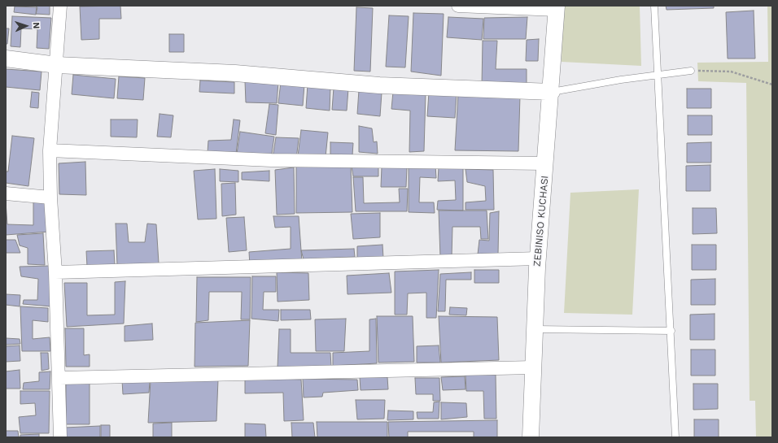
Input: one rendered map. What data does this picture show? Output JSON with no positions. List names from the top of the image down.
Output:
{
  "streets": {
    "street": ["ZEBINISO KUCHASI"]
  },
  "north": "right"
}
